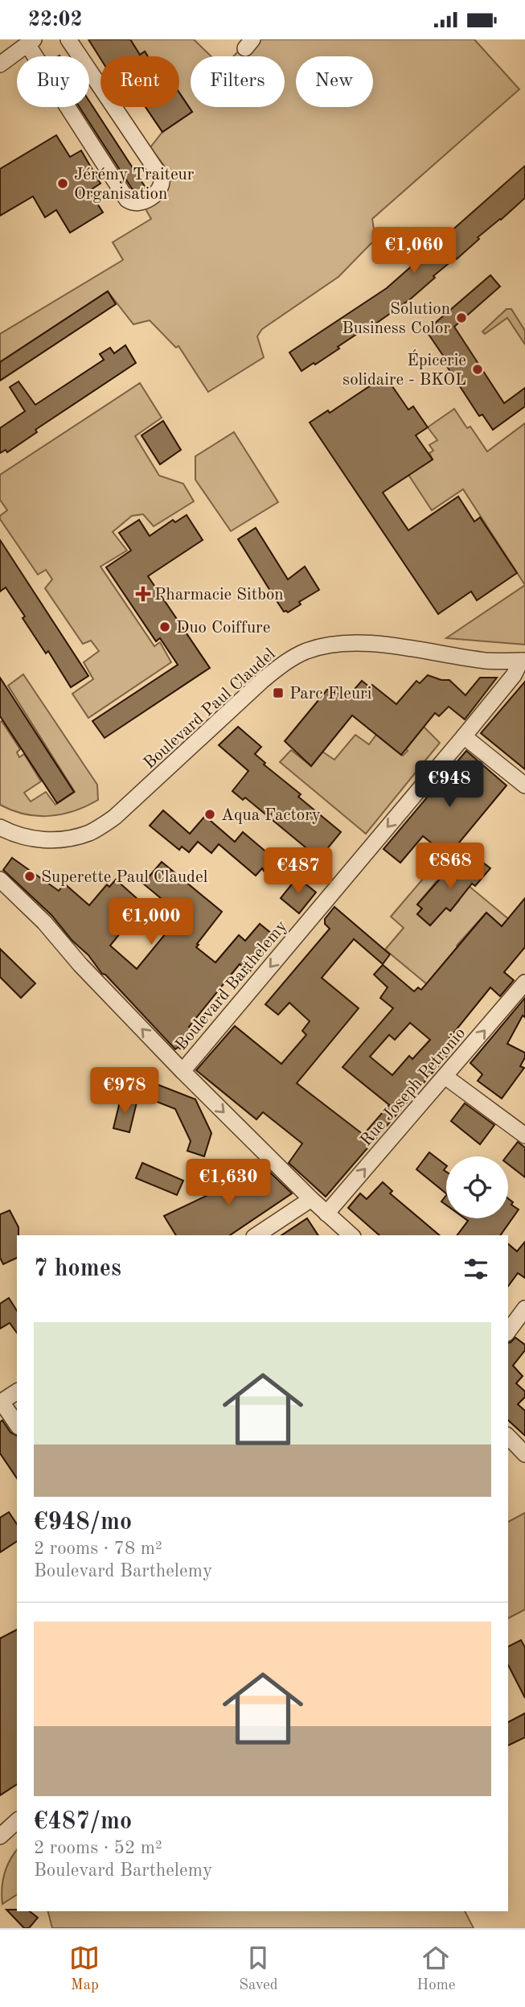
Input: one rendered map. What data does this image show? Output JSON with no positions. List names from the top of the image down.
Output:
{
  "streets": {
    "street": ["Boulevard Paul Claudel", "Boulevard Barthelemy", "Rue Joseph Petronio"]
  },
  "crossings": [
    ["Boulevard Paul Claudel", "Boulevard Barthelemy"]
  ],
  "one_way": ["Boulevard Barthelemy", "Rue Joseph Petronio"],
  "places": {
    "other": [
      "Jérémy Traiteur Organisation",
      "Solution Business Color",
      "Épicerie solidaire - BKOL",
      "Duo Coiffure",
      "Aqua Factory",
      "Superette Paul Claudel"
    ],
    "health": ["Pharmacie Sitbon"],
    "transit": ["Parc Fleuri"]
  },
  "page": {
    "status": "22:02",
    "chip": [
      "Buy",
      "Rent",
      "Filters",
      "New"
    ],
    "price": [
      "€1,060",
      "€948",
      "€868",
      "€487",
      "€1,000",
      "€978",
      "€1,630"
    ],
    "heading": "7 homes",
    "list": [
      {
        "name": "€948/mo",
        "note": "2 rooms · 78 m² · Boulevard Barthelemy"
      },
      {
        "name": "€487/mo",
        "note": "2 rooms · 52 m² · Boulevard Barthelemy"
      }
    ],
    "tabs": ["Map", "Saved", "Home"]
  }
}
